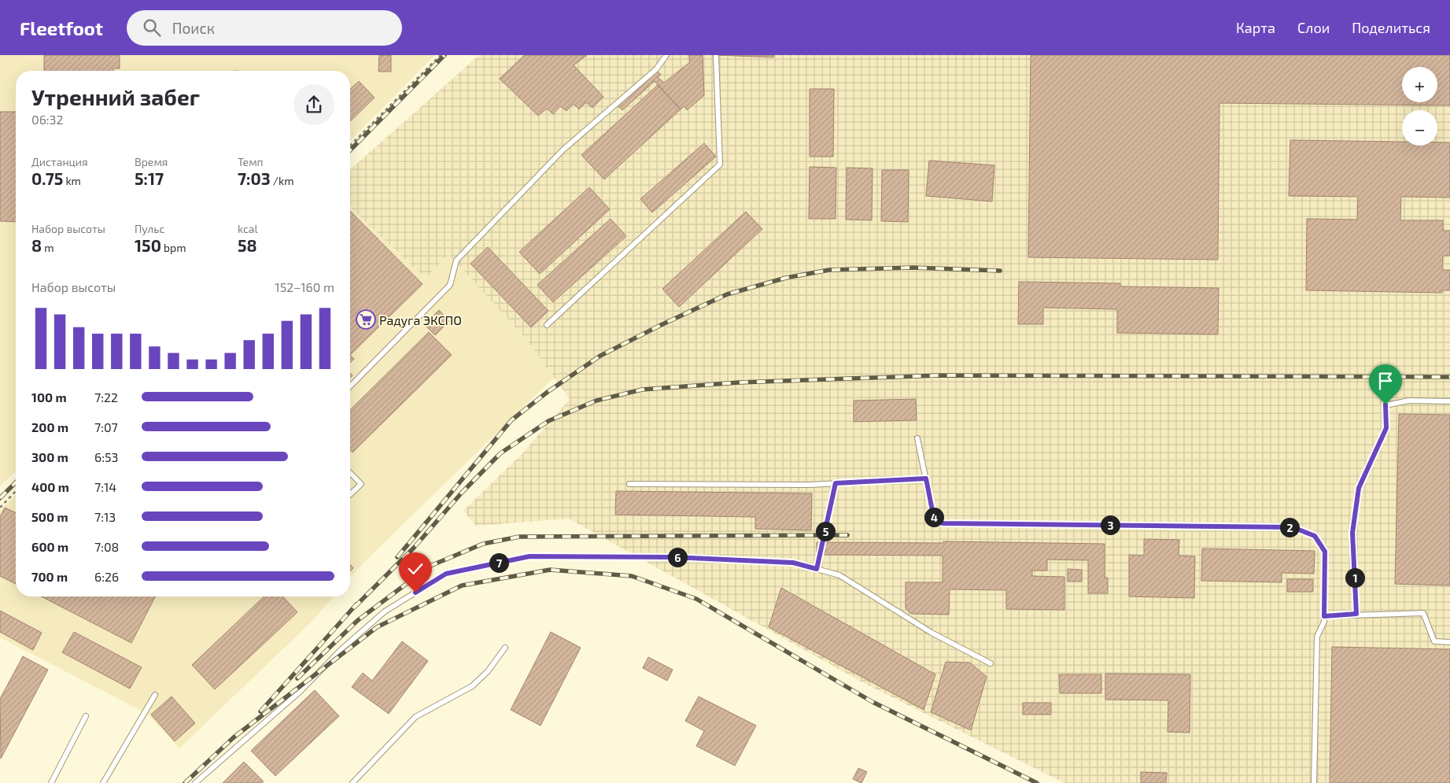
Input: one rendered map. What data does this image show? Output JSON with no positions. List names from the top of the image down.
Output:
{
  "places": {
    "supermarket": ["Радуга ЭКСПО"]
  },
  "page": {
    "header": "Fleetfoot",
    "search": "Поиск",
    "nav": ["Карта", "Слои", "Поделиться"],
    "map_buttons": ["+", "−"],
    "heading": ["Утренний забег", "06:32"],
    "stats": [
      ["Дистанция", "0.75 km"],
      ["Время", "5:17"],
      ["Темп", "7:03 /km"],
      ["Набор высоты", "8 m"],
      ["Пульс", "150 bpm"],
      ["kcal", "58"]
    ],
    "chart": ["Набор высоты", "152–160 m"],
    "list": [
      {
        "name": "100 m",
        "note": "7:22"
      },
      {
        "name": "200 m",
        "note": "7:07"
      },
      {
        "name": "300 m",
        "note": "6:53"
      },
      {
        "name": "400 m",
        "note": "7:14"
      },
      {
        "name": "500 m",
        "note": "7:13"
      },
      {
        "name": "600 m",
        "note": "7:08"
      },
      {
        "name": "700 m",
        "note": "6:26"
      }
    ],
    "pins": [
      "4",
      "3",
      "2",
      "5",
      "6",
      "7",
      "1"
    ]
  }
}
